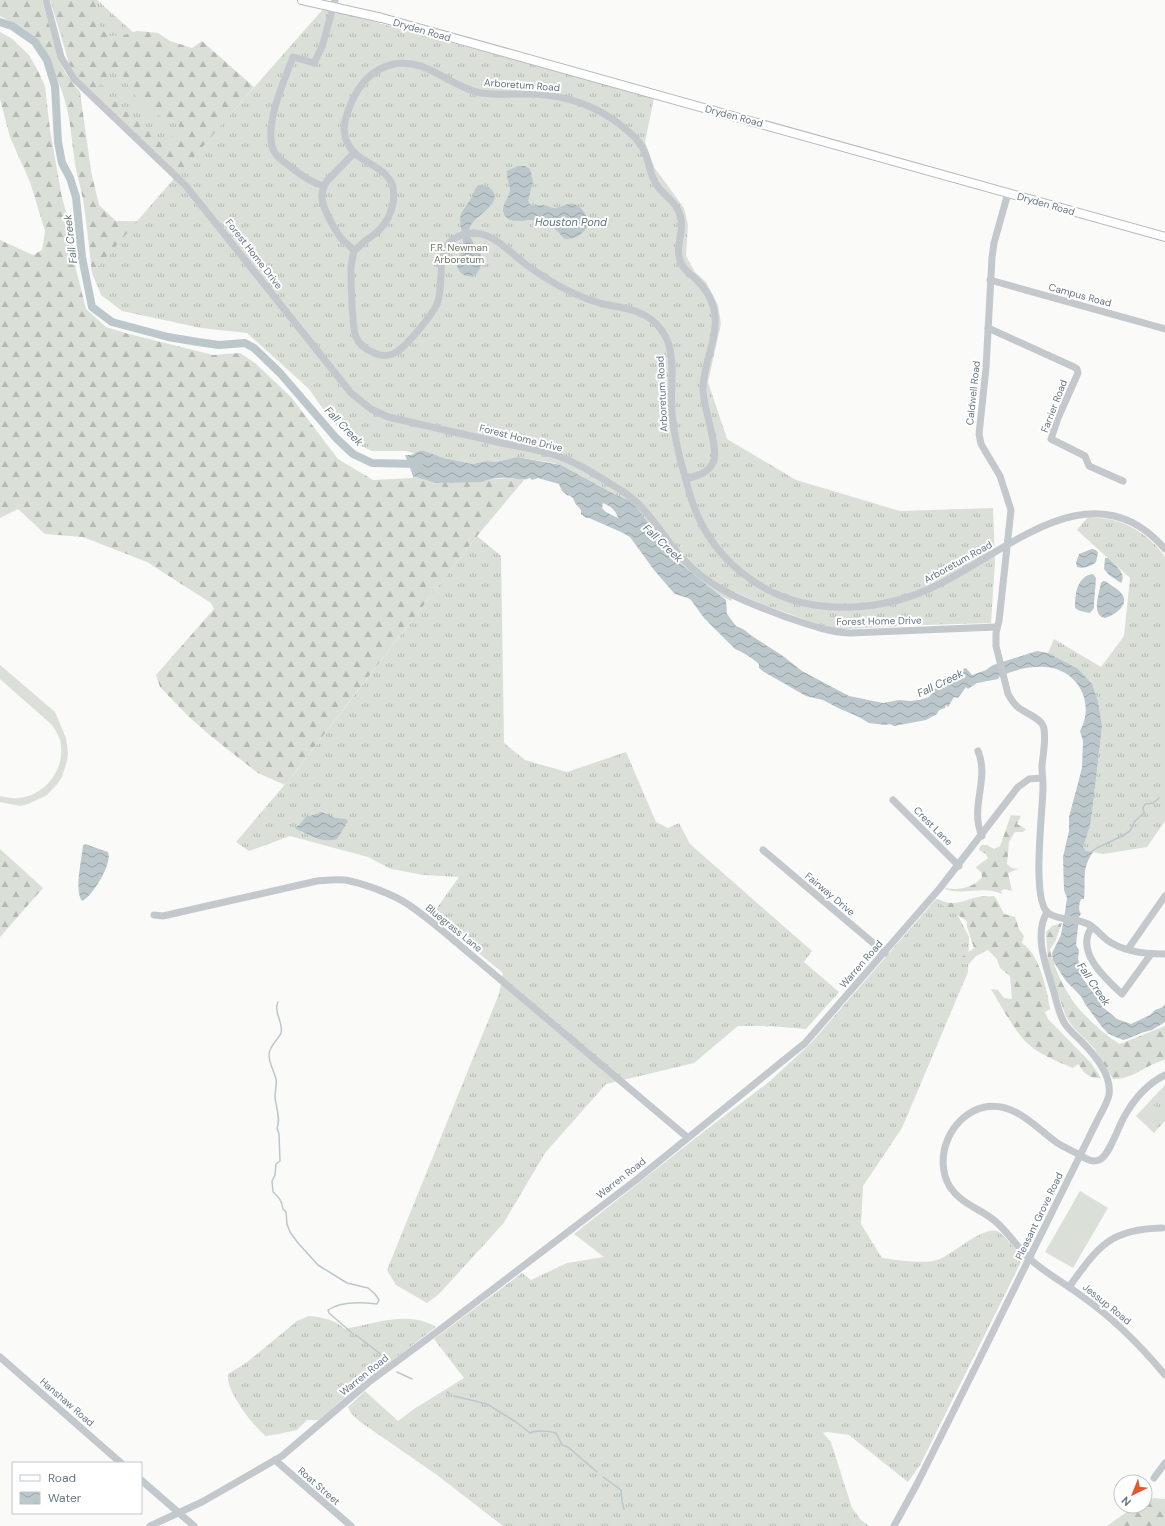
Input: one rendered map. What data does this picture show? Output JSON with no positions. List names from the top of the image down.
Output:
{
  "streets": {
    "main road": ["Dryden Road"],
    "street": [
      "Arboretum Road",
      "Forest Home Drive",
      "Campus Road",
      "Caldwell Road",
      "Farrier Road",
      "Crest Lane",
      "Fairway Drive",
      "Bluegrass Lane",
      "Warren Road",
      "Pleasant Grove Road",
      "Jessup Road",
      "Hanshaw Road",
      "Roat Street"
    ]
  },
  "crossings": [
    ["Dryden Road", "Caldwell Road"],
    ["Arboretum Road", "Caldwell Road"],
    ["Forest Home Drive", "Caldwell Road"],
    ["Campus Road", "Caldwell Road"],
    ["Caldwell Road", "Farrier Road"],
    ["Crest Lane", "Warren Road"],
    ["Fairway Drive", "Warren Road"],
    ["Bluegrass Lane", "Warren Road"],
    ["Warren Road", "Roat Street"],
    ["Pleasant Grove Road", "Jessup Road"]
  ],
  "water": ["Houston Pond", "Fall Creek"],
  "parks": ["F.R. Newman Arboretum"],
  "legend": ["Road", "Water"],
  "north": "bottom left"
}
